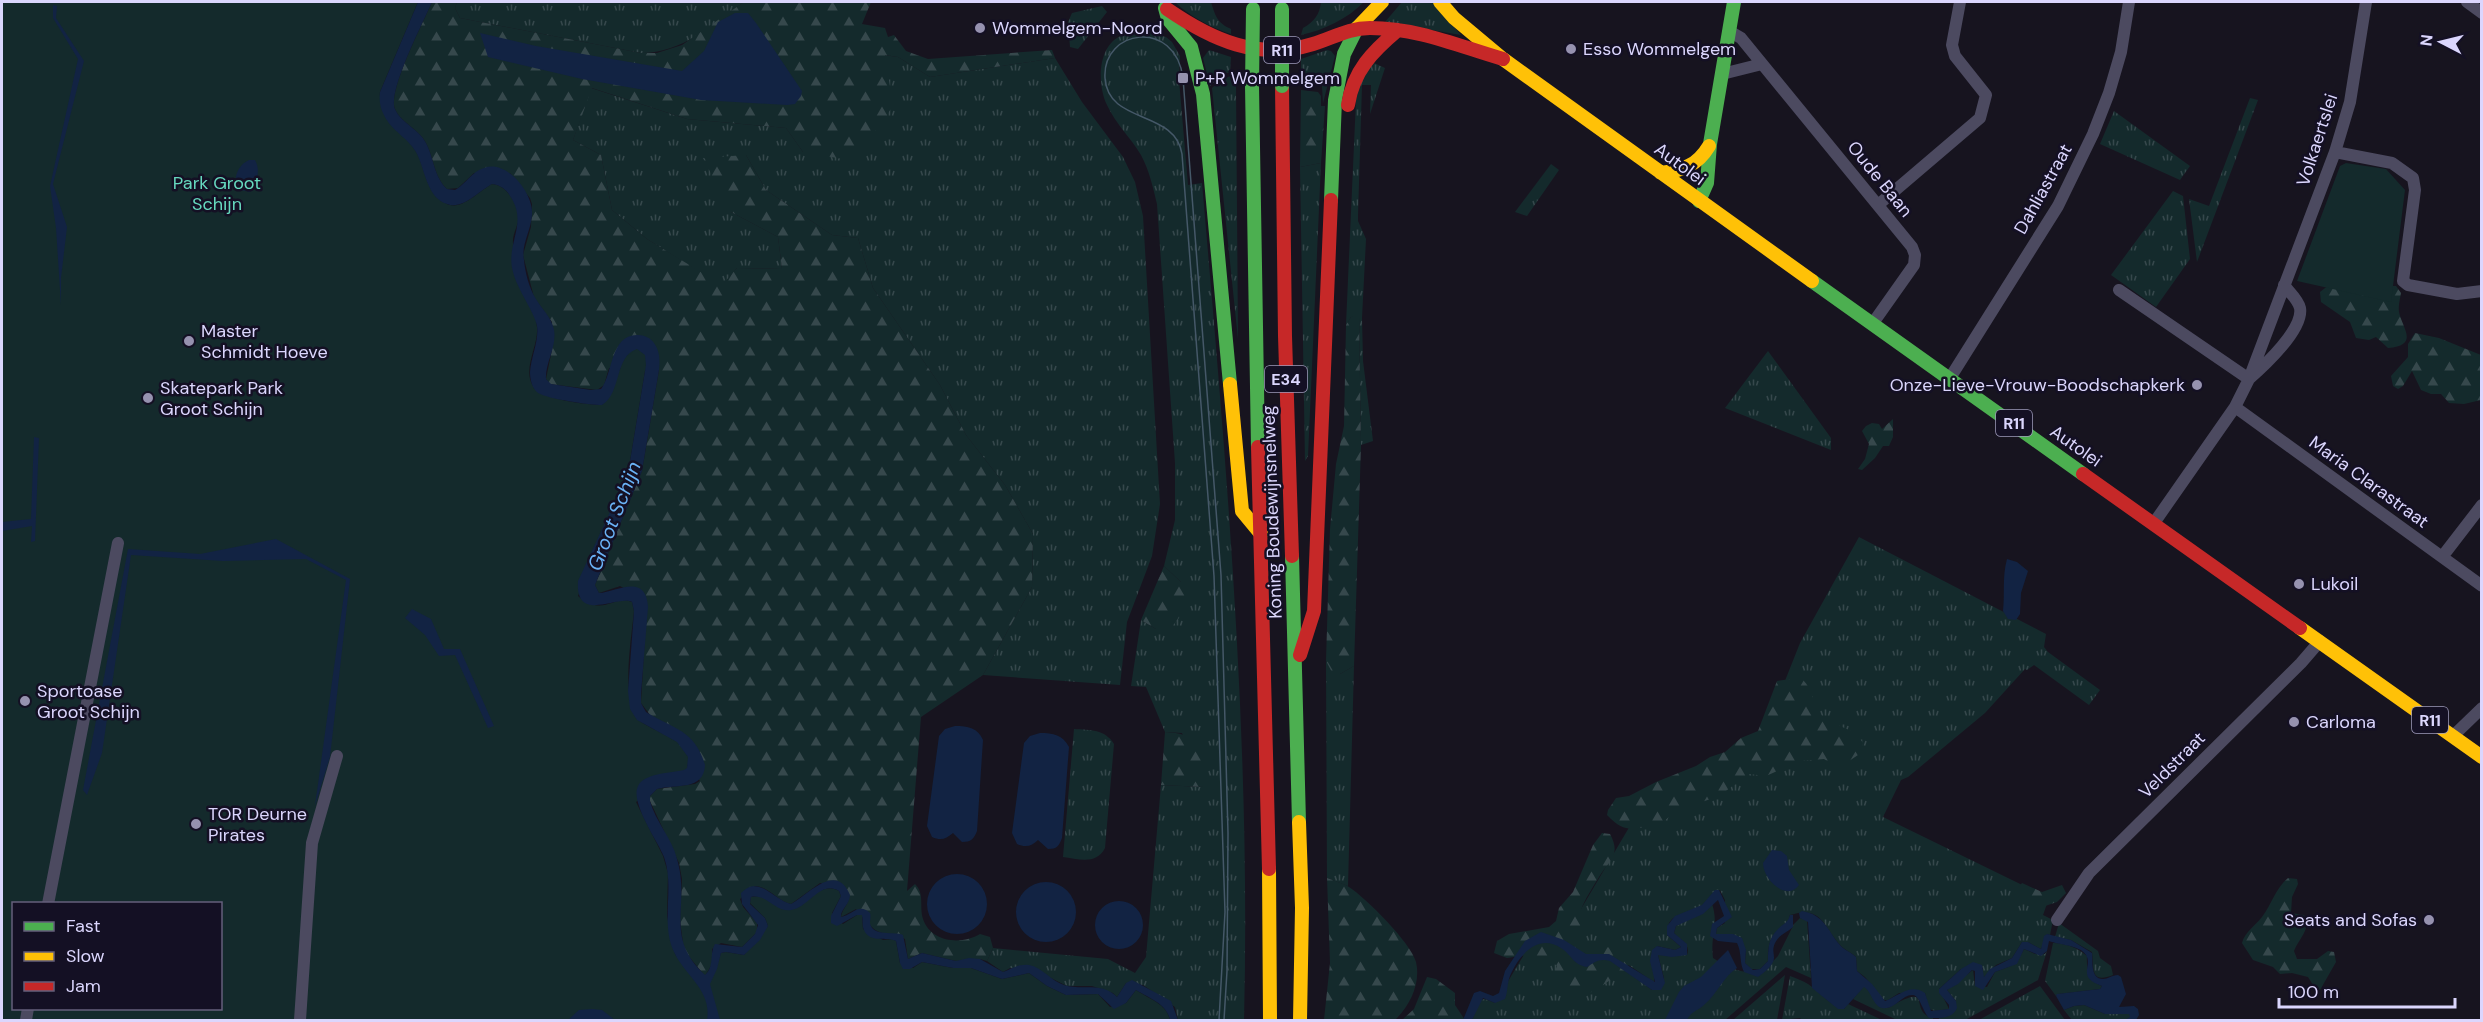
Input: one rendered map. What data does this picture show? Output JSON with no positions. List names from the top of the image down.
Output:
{
  "streets": {
    "main road": [
      "R11",
      "Autolei",
      "E34",
      "Koning Boudewijnsnelweg"
    ],
    "street": [
      "Volkaertslei",
      "Oude Baan",
      "Dahliastraat",
      "Maria Clarastraat",
      "Veldstraat"
    ]
  },
  "crossings": [
    ["Volkaertslei", "Autolei"],
    ["Volkaertslei", "Maria Clarastraat"],
    ["Autolei", "Oude Baan"],
    ["Autolei", "Dahliastraat"],
    ["Autolei", "Veldstraat"]
  ],
  "water": ["Groot Schijn"],
  "parks": ["Park Groot Schijn"],
  "places": {
    "other": [
      "Wommelgem-Noord",
      "Esso Wommelgem",
      "Master Schmidt Hoeve",
      "Onze-Lieve-Vrouw-Boodschapkerk",
      "Skatepark Park Groot Schijn",
      "Lukoil",
      "Sportoase Groot Schijn",
      "Carloma",
      "TOR Deurne Pirates",
      "Seats and Sofas"
    ],
    "transit": ["P+R Wommelgem"]
  },
  "legend": ["Fast", "Slow", "Jam"],
  "scale_bar": "100 m",
  "north": "left"
}
